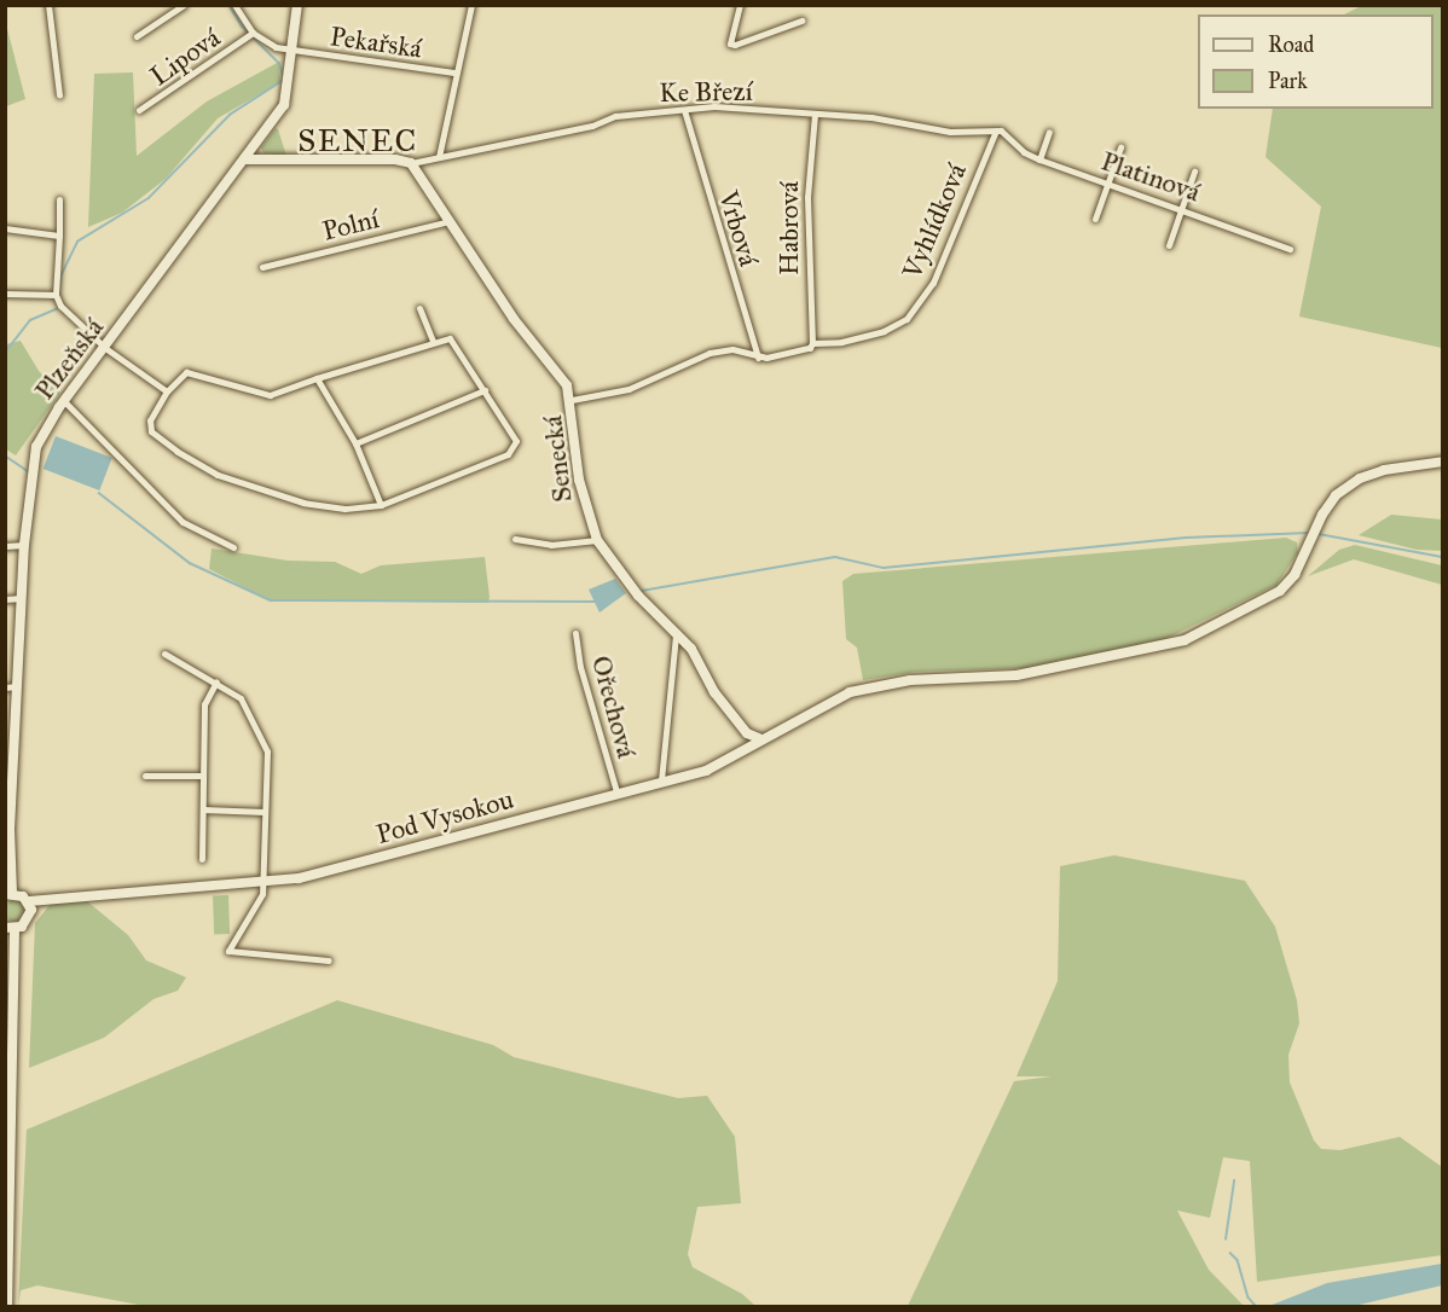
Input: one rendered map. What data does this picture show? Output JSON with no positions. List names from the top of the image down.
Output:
{
  "streets": {
    "street": [
      "Pekařská",
      "Lipová",
      "Ke Březí",
      "Platinová",
      "Vyhlídková",
      "Polní",
      "Vrbová",
      "Habrová",
      "Plzeňská",
      "Senecká",
      "Ořechová",
      "Pod Vysokou"
    ]
  },
  "crossings": [
    ["Pekařská", "Lipová"],
    ["Pekařská", "Plzeňská"],
    ["Ke Březí", "Platinová"],
    ["Ke Březí", "Vyhlídková"],
    ["Ke Březí", "Vrbová"],
    ["Ke Březí", "Habrová"],
    ["Ke Březí", "Senecká"],
    ["Vyhlídková", "Vrbová"],
    ["Vyhlídková", "Habrová"],
    ["Vyhlídková", "Senecká"],
    ["Polní", "Senecká"],
    ["Senecká", "Pod Vysokou"],
    ["Ořechová", "Pod Vysokou"]
  ],
  "districts": ["SENEC"],
  "legend": ["Road", "Park"]
}
